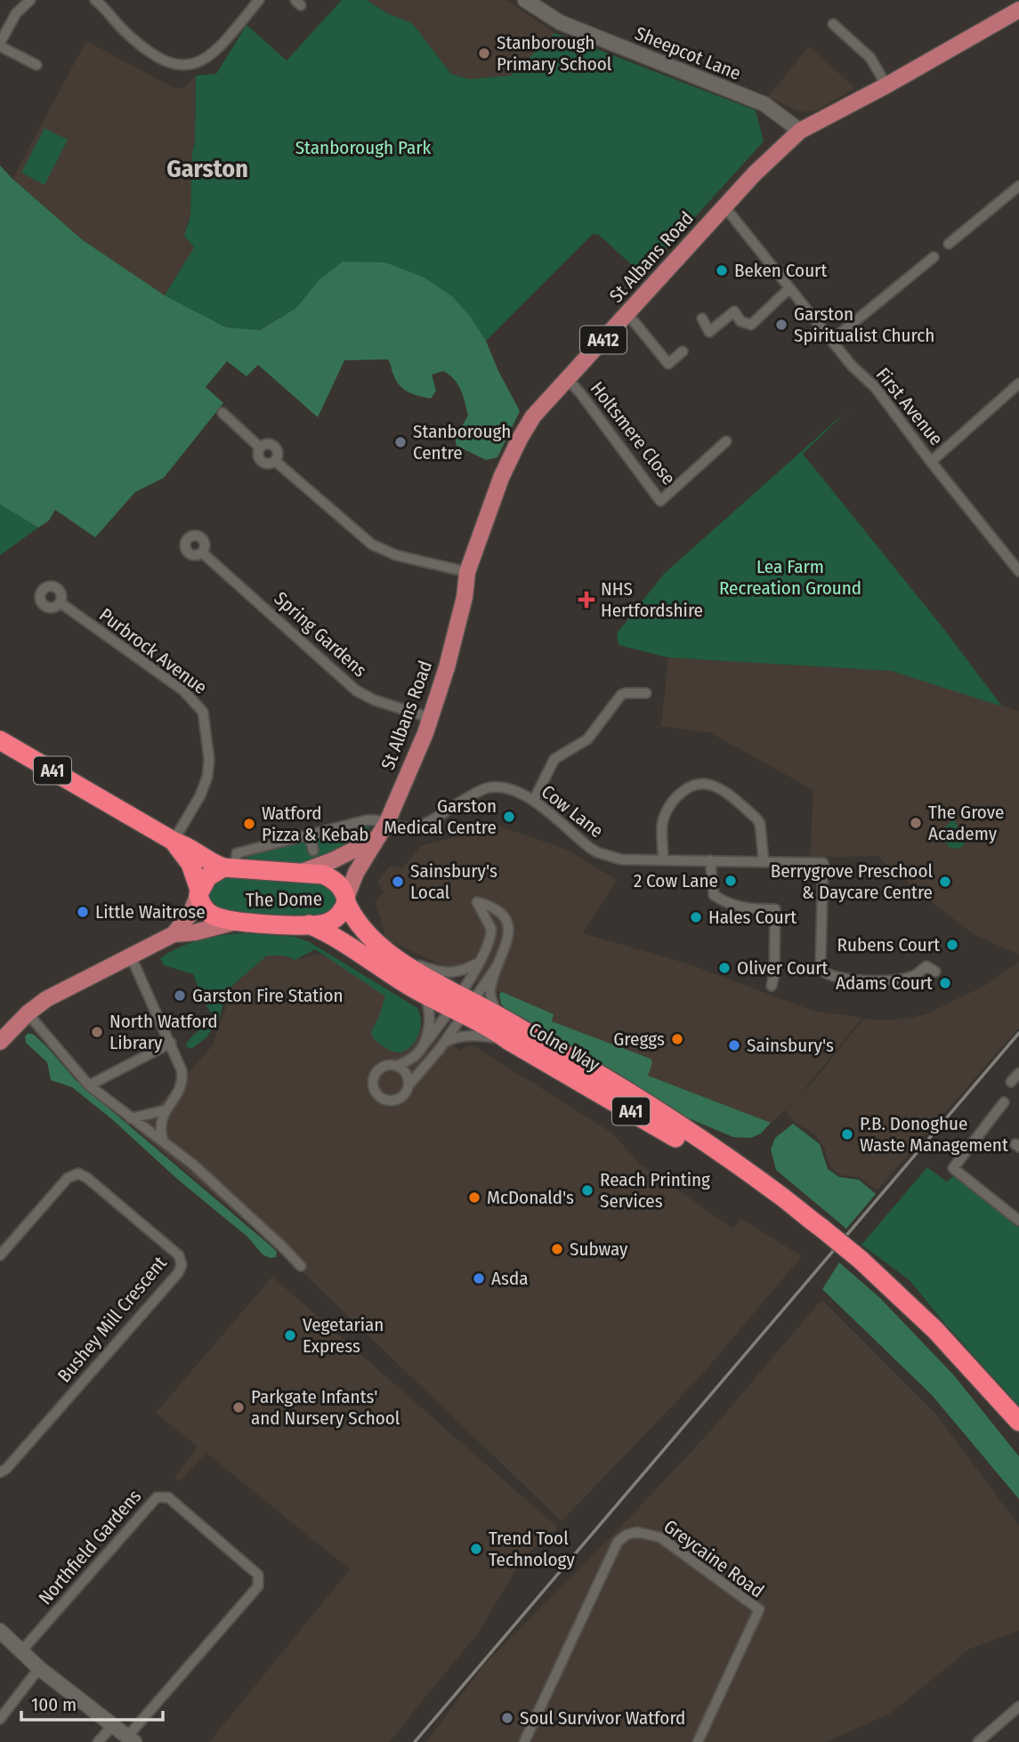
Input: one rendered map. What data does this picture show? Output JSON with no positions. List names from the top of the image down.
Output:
{
  "streets": {
    "highway": ["A41", "The Dome", "Colne Way"],
    "main road": ["St Albans Road", "A412"],
    "street": [
      "Sheepcot Lane",
      "First Avenue",
      "Holtsmere Close",
      "Spring Gardens",
      "Purbrock Avenue",
      "Cow Lane",
      "Bushey Mill Crescent",
      "Northfield Gardens",
      "Greycaine Road"
    ]
  },
  "crossings": [
    ["Sheepcot Lane", "St Albans Road"],
    ["St Albans Road", "First Avenue"],
    ["St Albans Road", "Holtsmere Close"],
    ["St Albans Road", "Spring Gardens"],
    ["St Albans Road", "Cow Lane"],
    ["St Albans Road", "The Dome"],
    ["St Albans Road", "Colne Way"],
    ["Purbrock Avenue", "A41"],
    ["A41", "The Dome"],
    ["The Dome", "Colne Way"]
  ],
  "districts": ["Garston"],
  "parks": ["Stanborough Park", "Lea Farm Recreation Ground"],
  "places": {
    "other": [
      "Stanborough Primary School",
      "Beken Court",
      "Garston Spiritualist Church",
      "Stanborough Centre",
      "Garston Medical Centre",
      "The Grove Academy",
      "Watford Pizza & Kebab",
      "2 Cow Lane",
      "Sainsbury's Local",
      "Berrygrove Preschool & Daycare Centre",
      "Little Waitrose",
      "Hales Court",
      "Rubens Court",
      "Oliver Court",
      "Adams Court",
      "Garston Fire Station",
      "North Watford Library",
      "Greggs",
      "Sainsbury's",
      "P.B. Donoghue Waste Management",
      "Reach Printing Services",
      "McDonald's",
      "Subway",
      "Asda",
      "Vegetarian Express",
      "Parkgate Infants' and Nursery School",
      "Trend Tool Technology",
      "Soul Survivor Watford"
    ],
    "health": ["NHS Hertfordshire"]
  },
  "scale_bar": "100 m"
}
